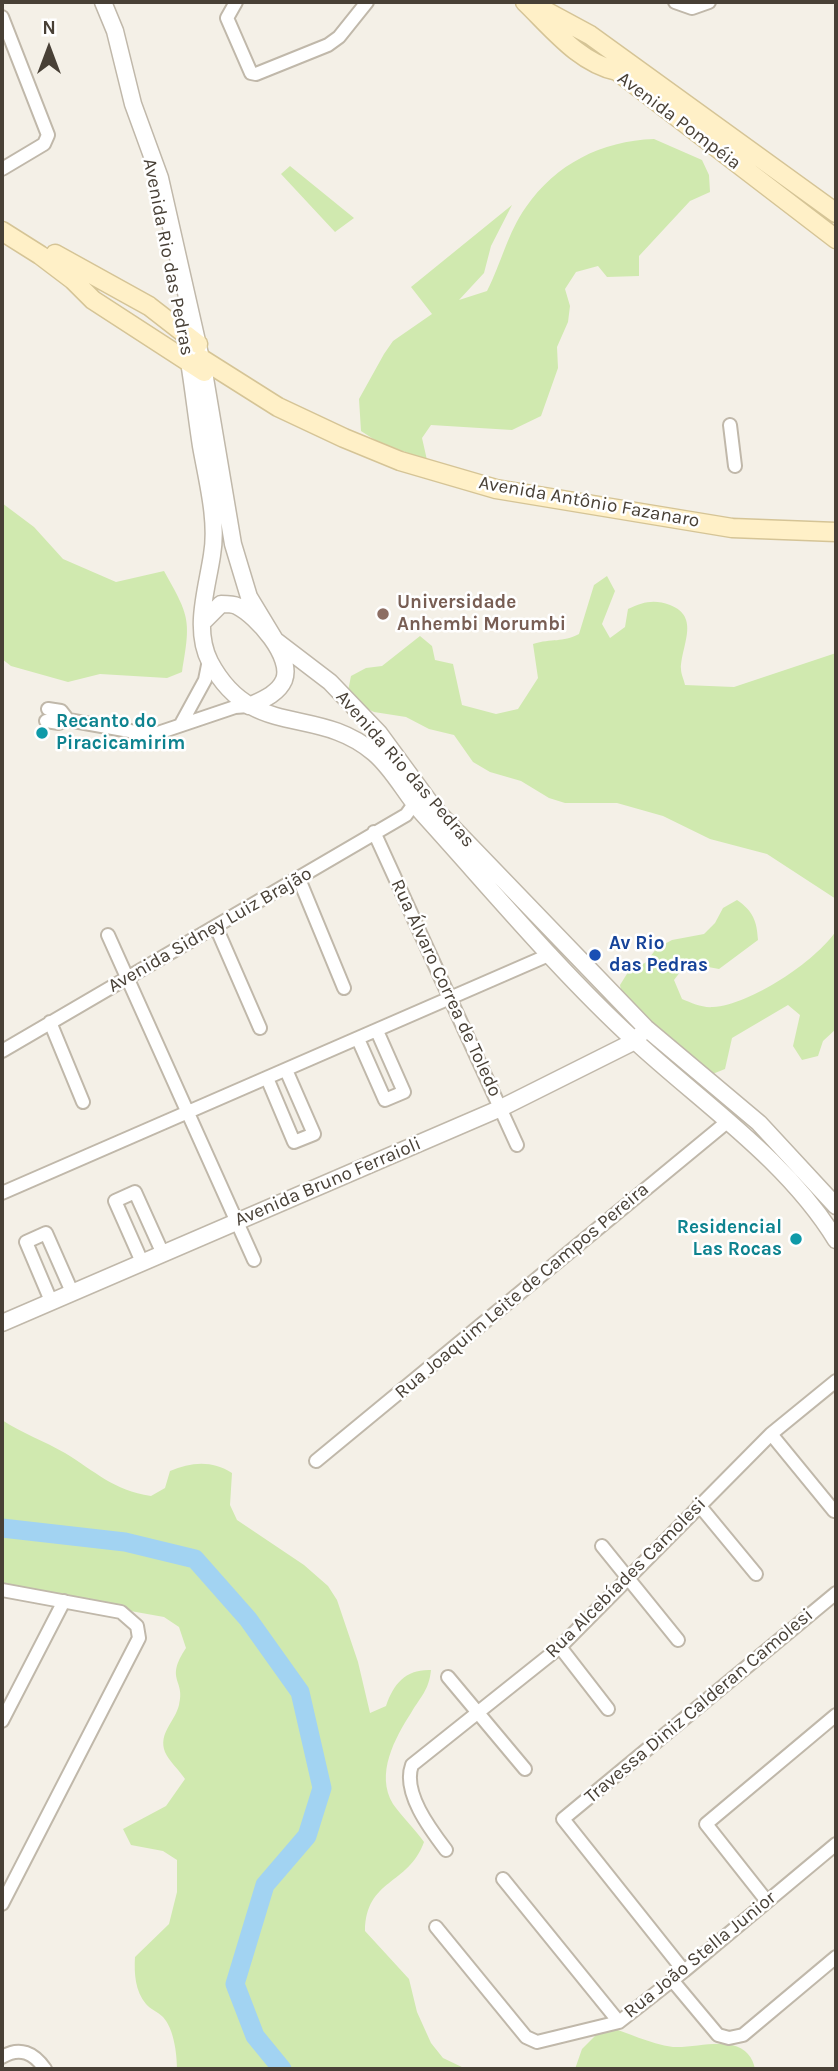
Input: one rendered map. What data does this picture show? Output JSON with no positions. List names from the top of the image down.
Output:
{
  "streets": {
    "main road": ["Avenida Pompéia", "Avenida Antônio Fazanaro"],
    "street": [
      "Avenida Rio das Pedras",
      "Avenida Sidney Luiz Brajão",
      "Rua Álvaro Correa de Toledo",
      "Avenida Bruno Ferraioli",
      "Rua Joaquim Leite de Campos Pereira",
      "Rua Alcebíades Camolesi",
      "Travessa Diniz Calderan Camolesi",
      "Rua João Stella Junior"
    ]
  },
  "crossings": [
    ["Avenida Rio das Pedras", "Avenida Antônio Fazanaro"],
    ["Avenida Rio das Pedras", "Avenida Sidney Luiz Brajão"],
    ["Avenida Rio das Pedras", "Avenida Bruno Ferraioli"],
    ["Avenida Rio das Pedras", "Rua Joaquim Leite de Campos Pereira"],
    ["Avenida Sidney Luiz Brajão", "Rua Álvaro Correa de Toledo"],
    ["Rua Álvaro Correa de Toledo", "Avenida Bruno Ferraioli"],
    ["Travessa Diniz Calderan Camolesi", "Rua João Stella Junior"]
  ],
  "places": [
    "Universidade Anhembi Morumbi",
    "Recanto do Piracicamirim",
    "Av Rio das Pedras",
    "Residencial Las Rocas"
  ],
  "north": "top"
}
